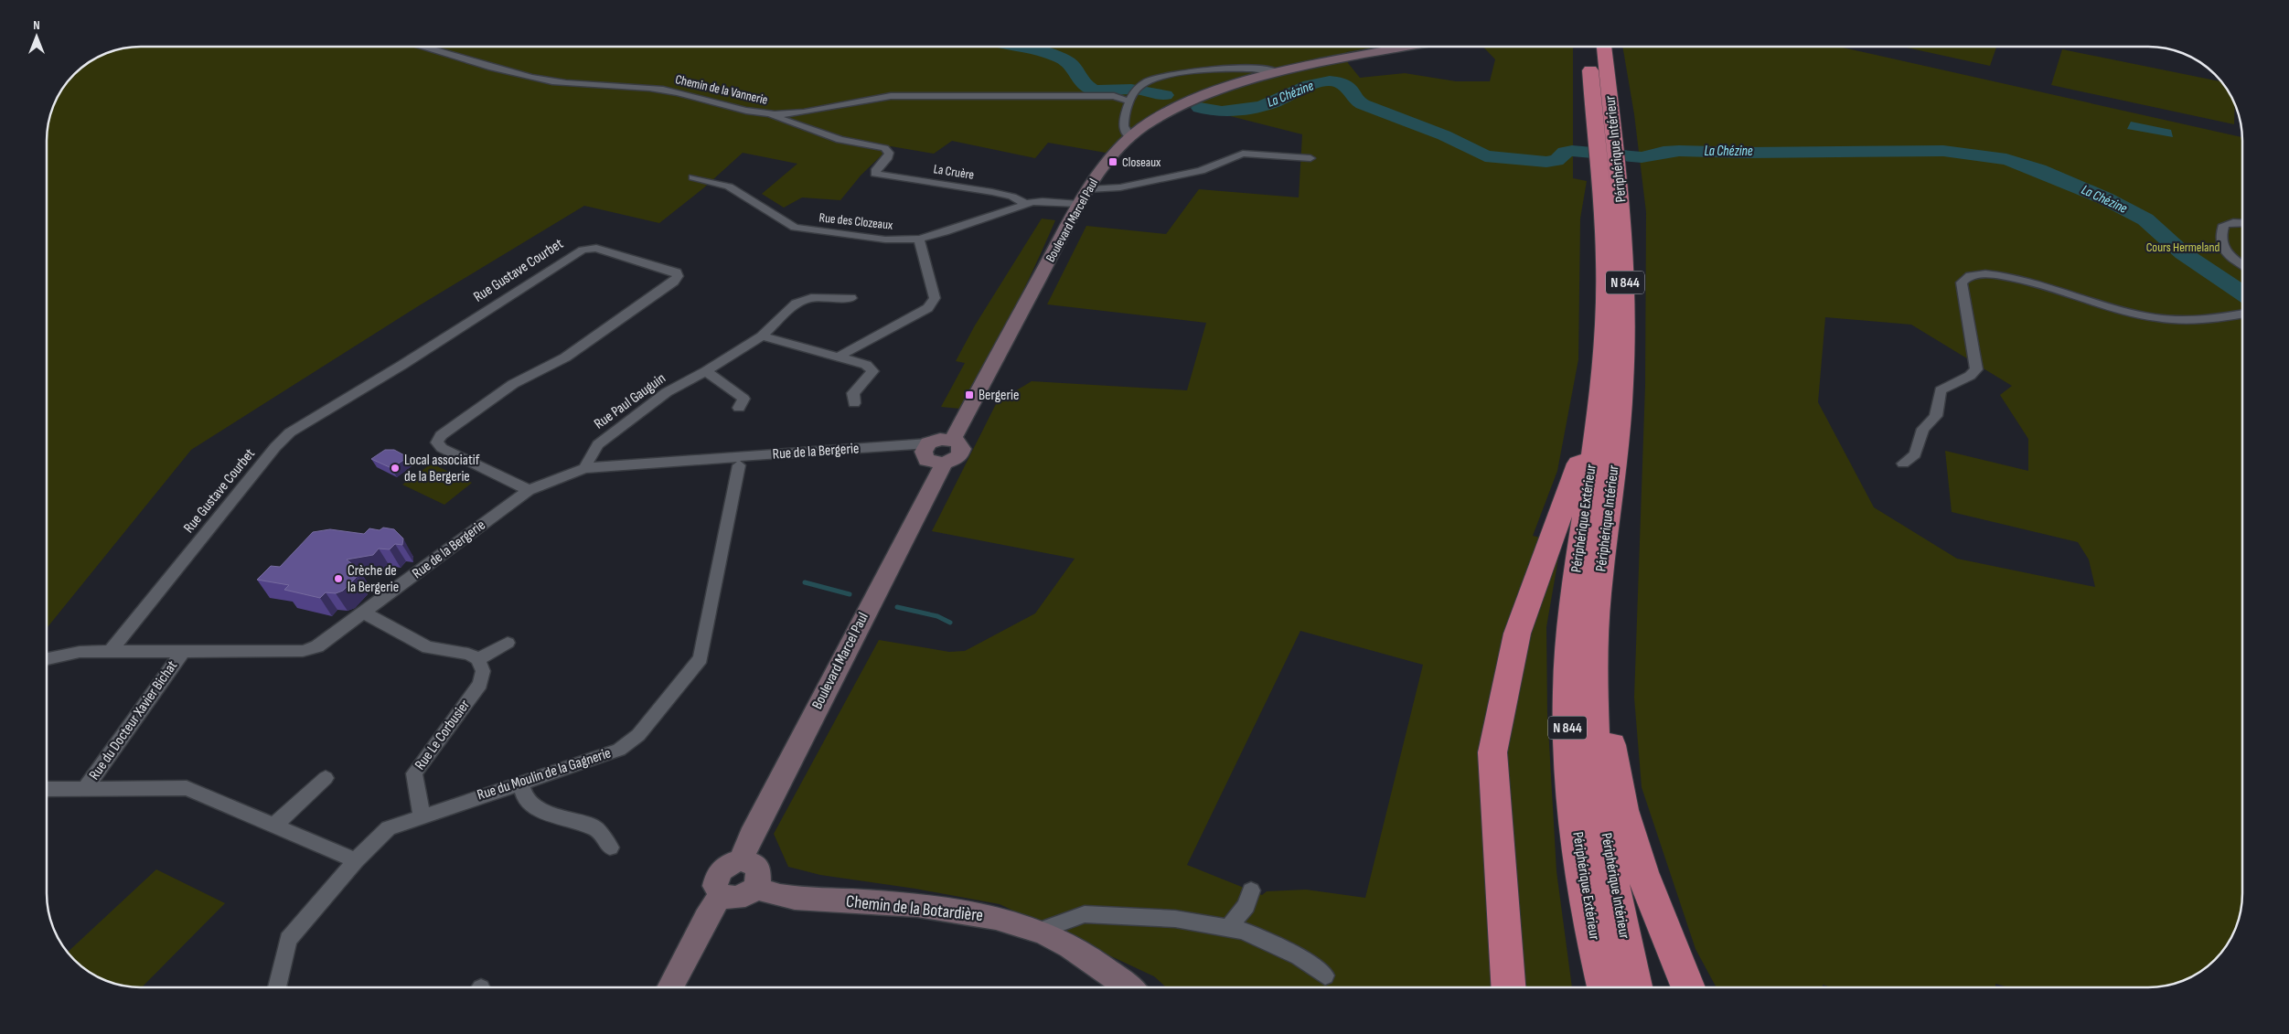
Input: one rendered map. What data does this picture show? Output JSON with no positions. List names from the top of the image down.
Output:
{
  "streets": {
    "highway": ["Périphérique Intérieur", "N 844", "Périphérique Extérieur"],
    "street": [
      "Chemin de la Vannerie",
      "La Cruère",
      "Boulevard Marcel Paul",
      "Rue des Clozeaux",
      "Rue Gustave Courbet",
      "Rue Paul Gauguin",
      "Rue de la Bergerie",
      "Rue du Docteur Xavier Bichat",
      "Rue Le Corbusier",
      "Rue du Moulin de la Gagnerie",
      "Chemin de la Botardière"
    ]
  },
  "crossings": [
    ["Chemin de la Vannerie", "La Cruère"],
    ["Périphérique Intérieur", "Périphérique Extérieur"],
    ["La Cruère", "Rue des Clozeaux"],
    ["Boulevard Marcel Paul", "Rue des Clozeaux"],
    ["Boulevard Marcel Paul", "Rue de la Bergerie"],
    ["Boulevard Marcel Paul", "Chemin de la Botardière"],
    ["Rue Gustave Courbet", "Rue de la Bergerie"],
    ["Rue Paul Gauguin", "Rue de la Bergerie"],
    ["Rue de la Bergerie", "Rue du Docteur Xavier Bichat"],
    ["Rue de la Bergerie", "Rue du Moulin de la Gagnerie"],
    ["Rue du Docteur Xavier Bichat", "Rue du Moulin de la Gagnerie"],
    ["Rue Le Corbusier", "Rue du Moulin de la Gagnerie"]
  ],
  "water": ["La Chézine"],
  "parks": ["Cours Hermeland"],
  "places": {
    "transit": ["Closeaux", "Bergerie"],
    "other": ["Local associatif de la Bergerie", "Crèche de la Bergerie"]
  },
  "north": "top"
}
